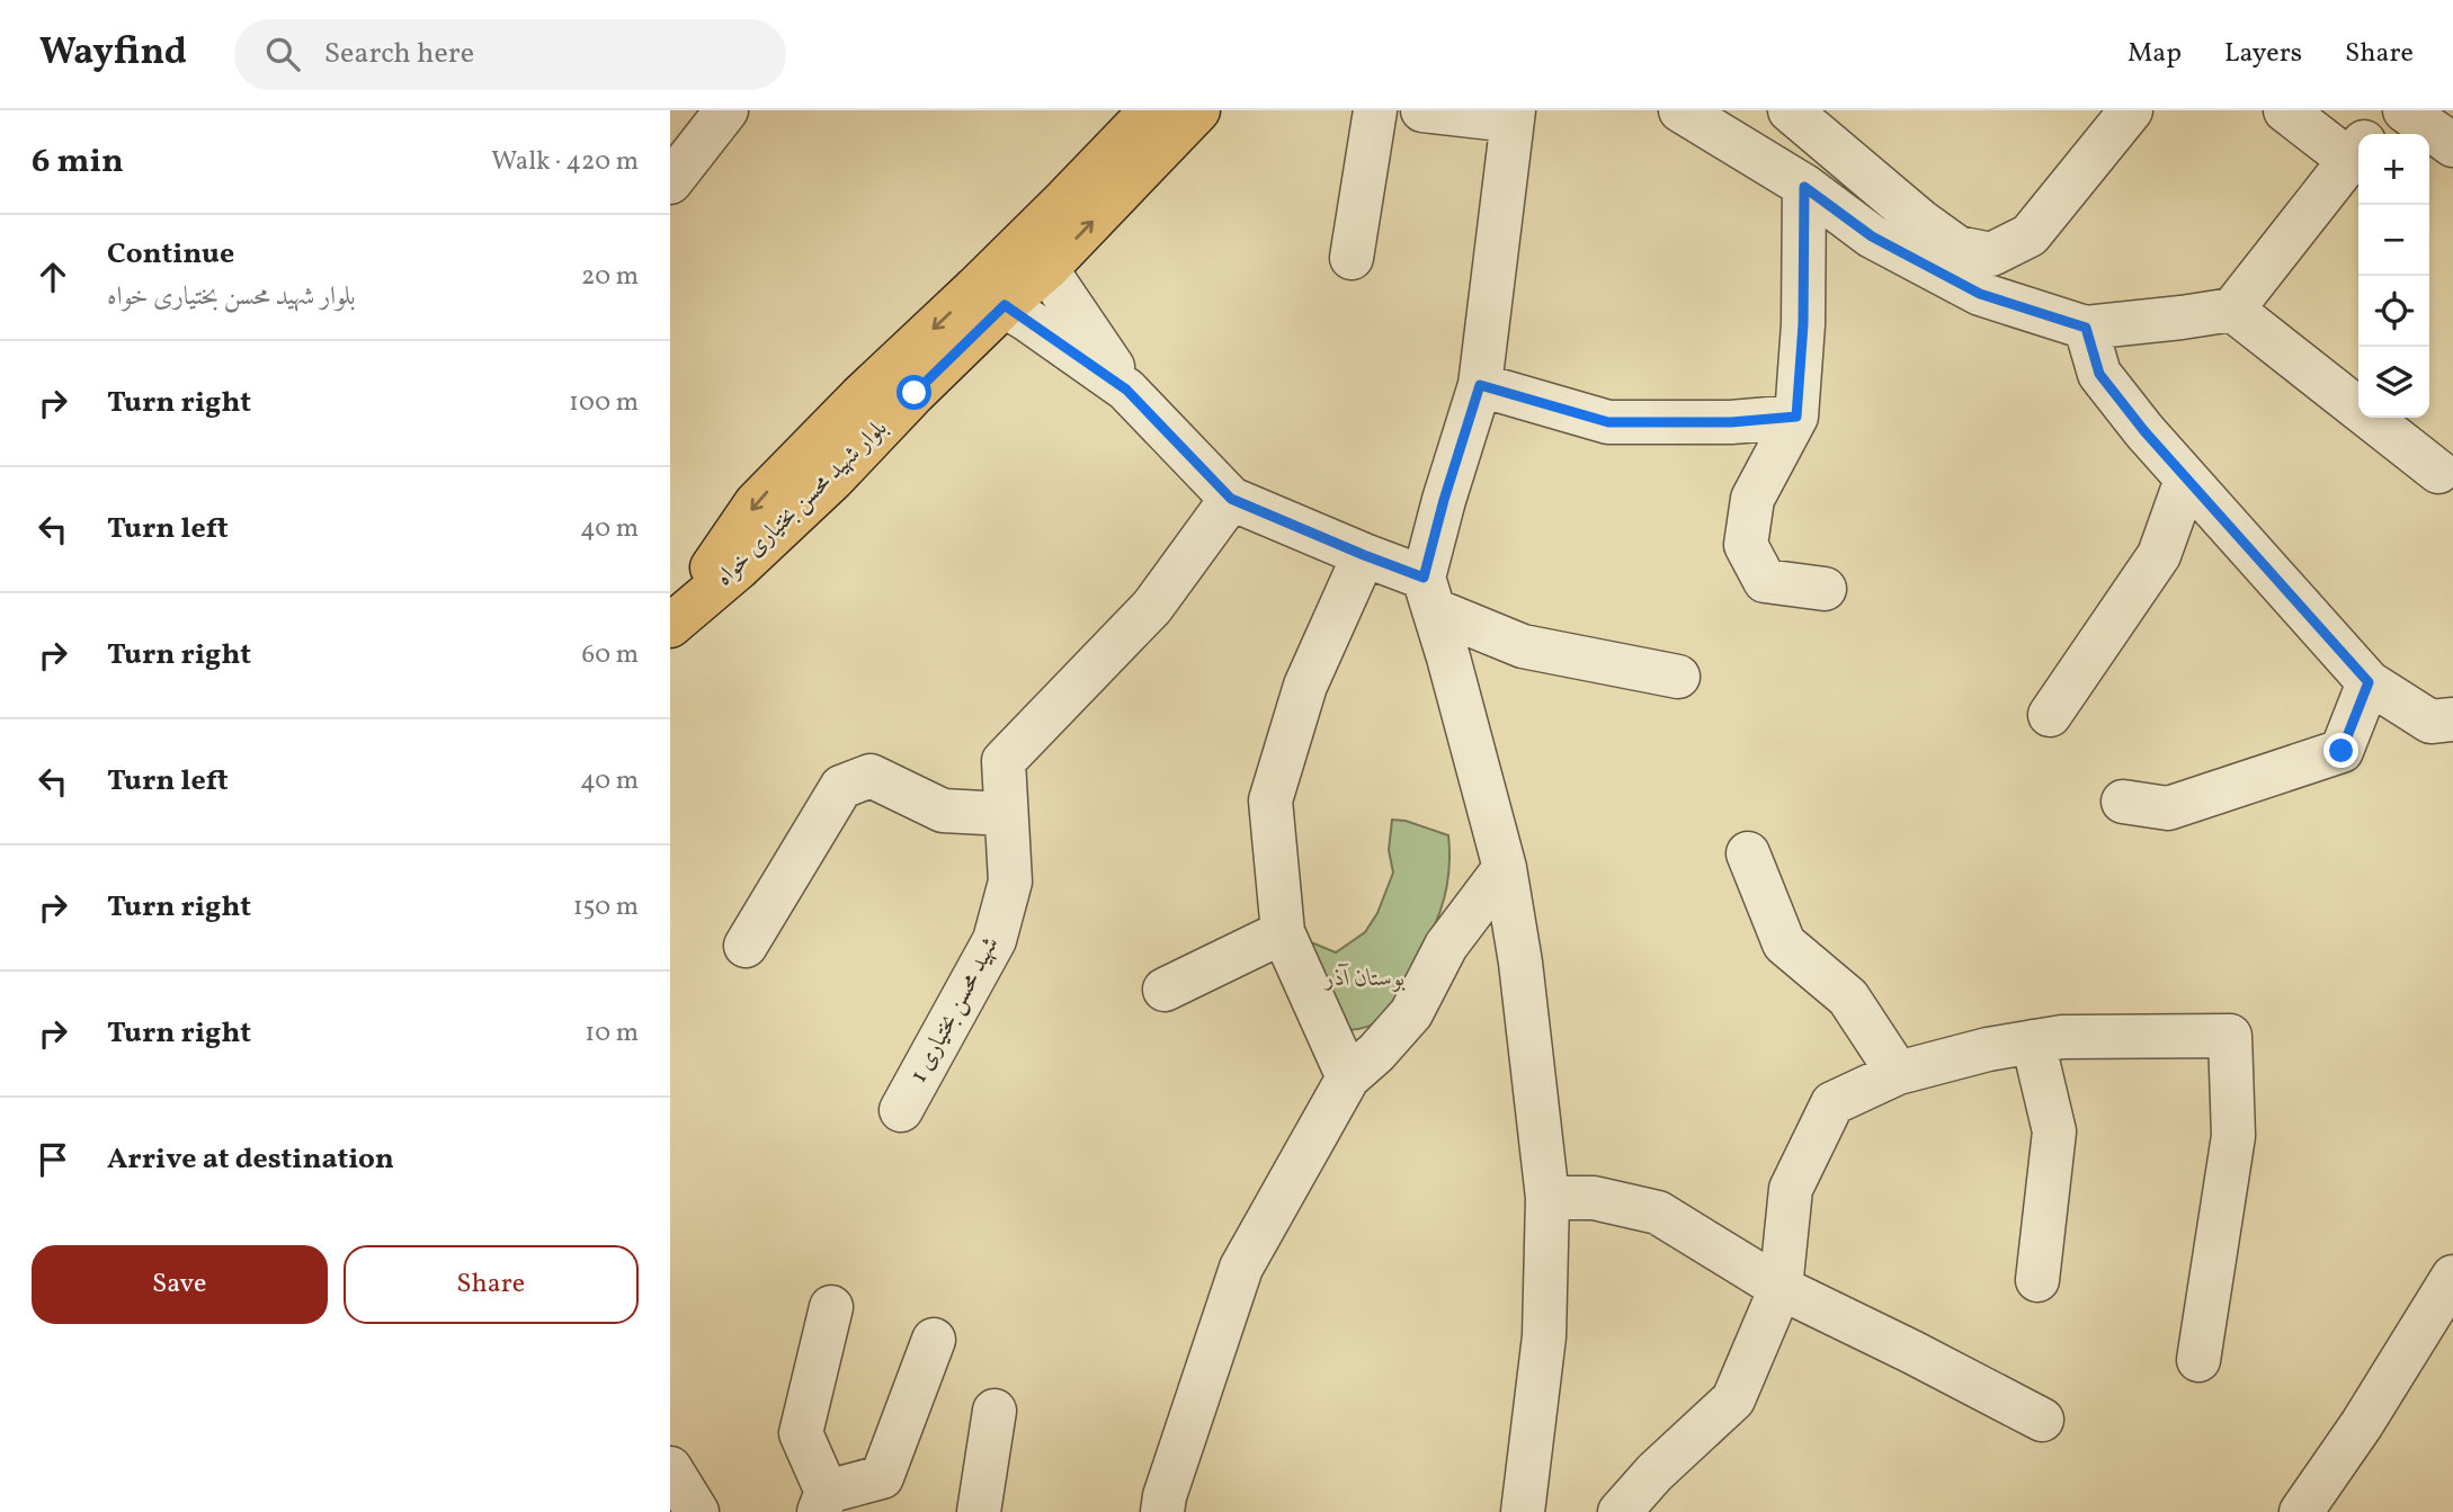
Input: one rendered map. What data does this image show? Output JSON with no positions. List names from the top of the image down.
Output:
{
  "streets": {
    "main road": ["بلوار شهید محسن بختیاری خواه"],
    "street": ["شهید محسن بختیاری 1"]
  },
  "parks": ["بوستان آذر"],
  "page": {
    "header": "Wayfind",
    "search": "Search here",
    "nav": ["Map", "Layers", "Share"],
    "heading": ["6 min", "Walk · 420 m"],
    "map_buttons": ["+", "−"],
    "list": [
      ["Continue", "بلوار شهید محسن بختیاری خواه", "20 m"],
      ["Turn right", "100 m"],
      ["Turn left", "40 m"],
      ["Turn right", "60 m"],
      ["Turn left", "40 m"],
      ["Turn right", "150 m"],
      ["Turn right", "10 m"],
      "Arrive at destination"
    ],
    "buttons": ["Save", "Share"]
  }
}
